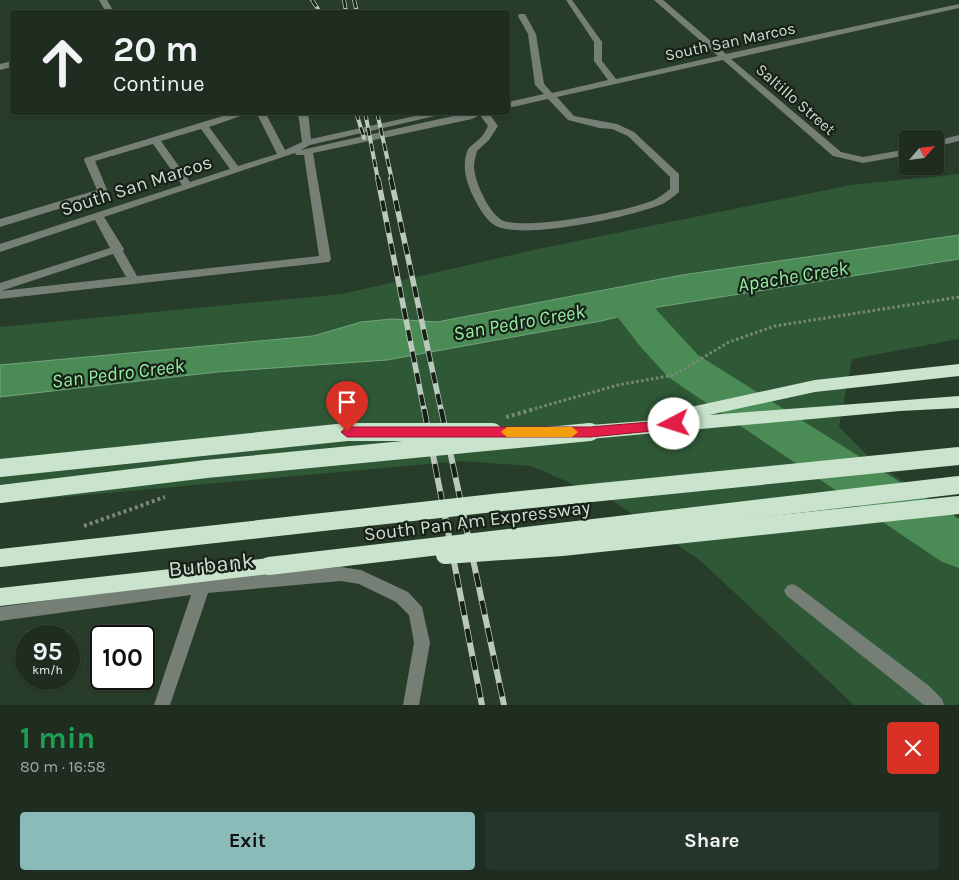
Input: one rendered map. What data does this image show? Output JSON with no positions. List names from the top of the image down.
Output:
{
  "streets": {
    "highway": ["South Pan Am Expressway"],
    "street": ["South San Marcos", "Saltillo Street", "Burbank"]
  },
  "crossings": [
    ["South San Marcos", "Saltillo Street"]
  ],
  "water": ["Apache Creek", "San Pedro Creek"],
  "north": "top right",
  "page": {
    "turn": ["20 m", "Continue"],
    "speed": "95 km/h",
    "limit": "100",
    "heading": ["1 min", "80 m · 16:58"],
    "buttons": ["Exit", "Share"]
  }
}
